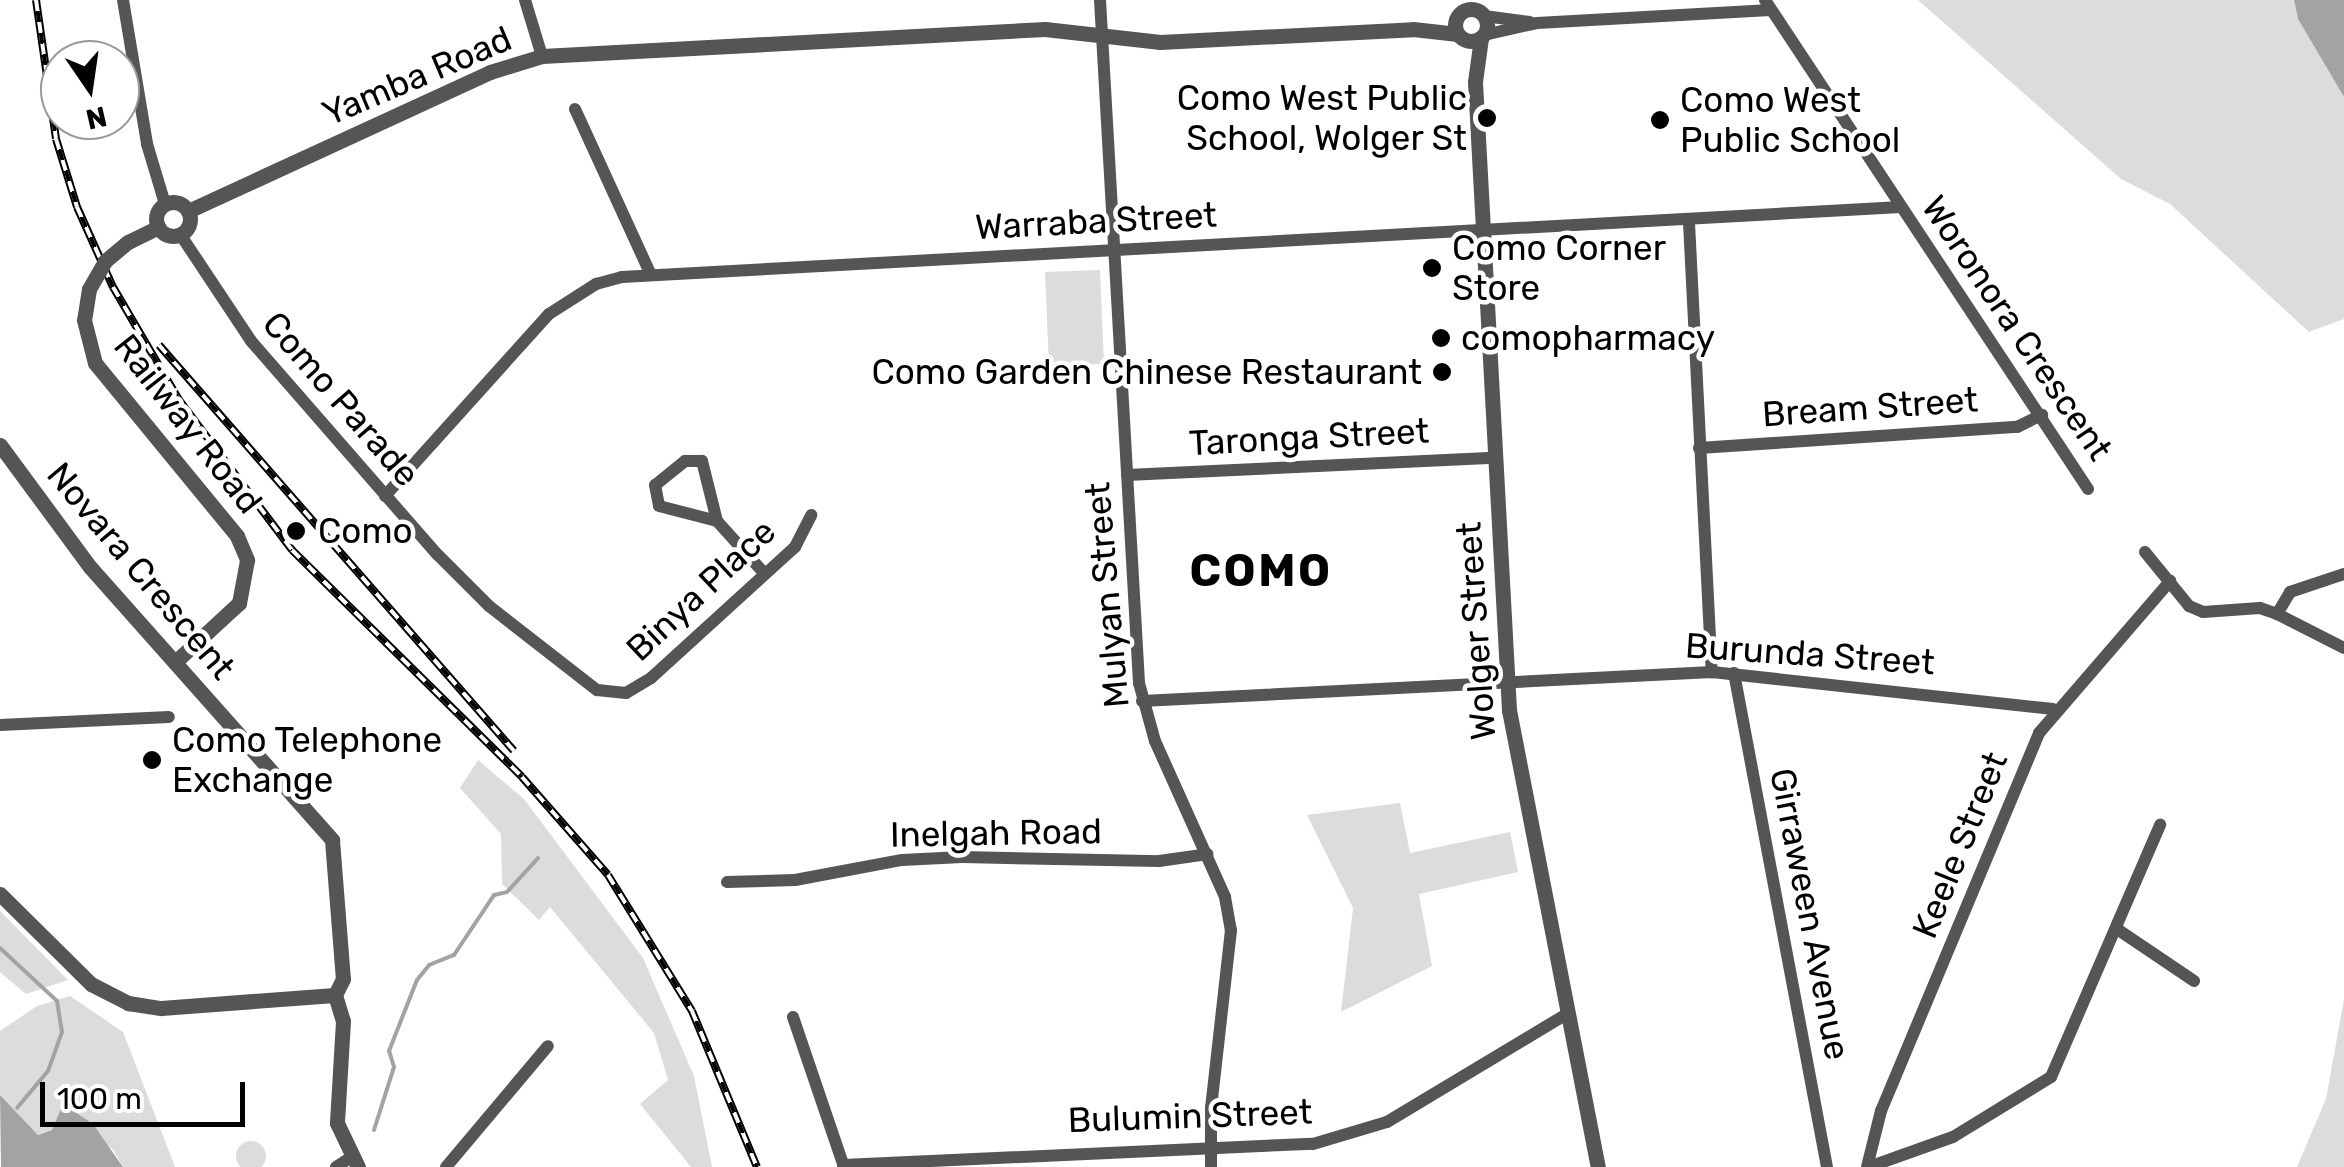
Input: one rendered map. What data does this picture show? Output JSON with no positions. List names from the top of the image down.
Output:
{
  "streets": {
    "street": [
      "Yamba Road",
      "Warraba Street",
      "Woronora Crescent",
      "Como Parade",
      "Bream Street",
      "Railway Road",
      "Taronga Street",
      "Novara Crescent",
      "Binya Place",
      "Mulyan Street",
      "Wolger Street",
      "Burunda Street",
      "Inelgah Road",
      "Keele Street",
      "Girraween Avenue",
      "Bulumin Street"
    ]
  },
  "crossings": [
    ["Yamba Road", "Mulyan Street"],
    ["Yamba Road", "Wolger Street"],
    ["Warraba Street", "Woronora Crescent"],
    ["Warraba Street", "Como Parade"],
    ["Warraba Street", "Mulyan Street"],
    ["Warraba Street", "Wolger Street"],
    ["Woronora Crescent", "Bream Street"],
    ["Como Parade", "Binya Place"],
    ["Railway Road", "Novara Crescent"],
    ["Taronga Street", "Mulyan Street"],
    ["Taronga Street", "Wolger Street"],
    ["Mulyan Street", "Burunda Street"],
    ["Mulyan Street", "Inelgah Road"],
    ["Mulyan Street", "Bulumin Street"],
    ["Wolger Street", "Burunda Street"],
    ["Wolger Street", "Bulumin Street"],
    ["Burunda Street", "Keele Street"],
    ["Burunda Street", "Girraween Avenue"]
  ],
  "districts": ["COMO"],
  "places": [
    "Como West Public School, Wolger St",
    "Como West Public School",
    "Como Corner Store",
    "comopharmacy",
    "Como Garden Chinese Restaurant",
    "Como",
    "Como Telephone Exchange"
  ],
  "scale_bar": "100 m",
  "north": "bottom"
}
